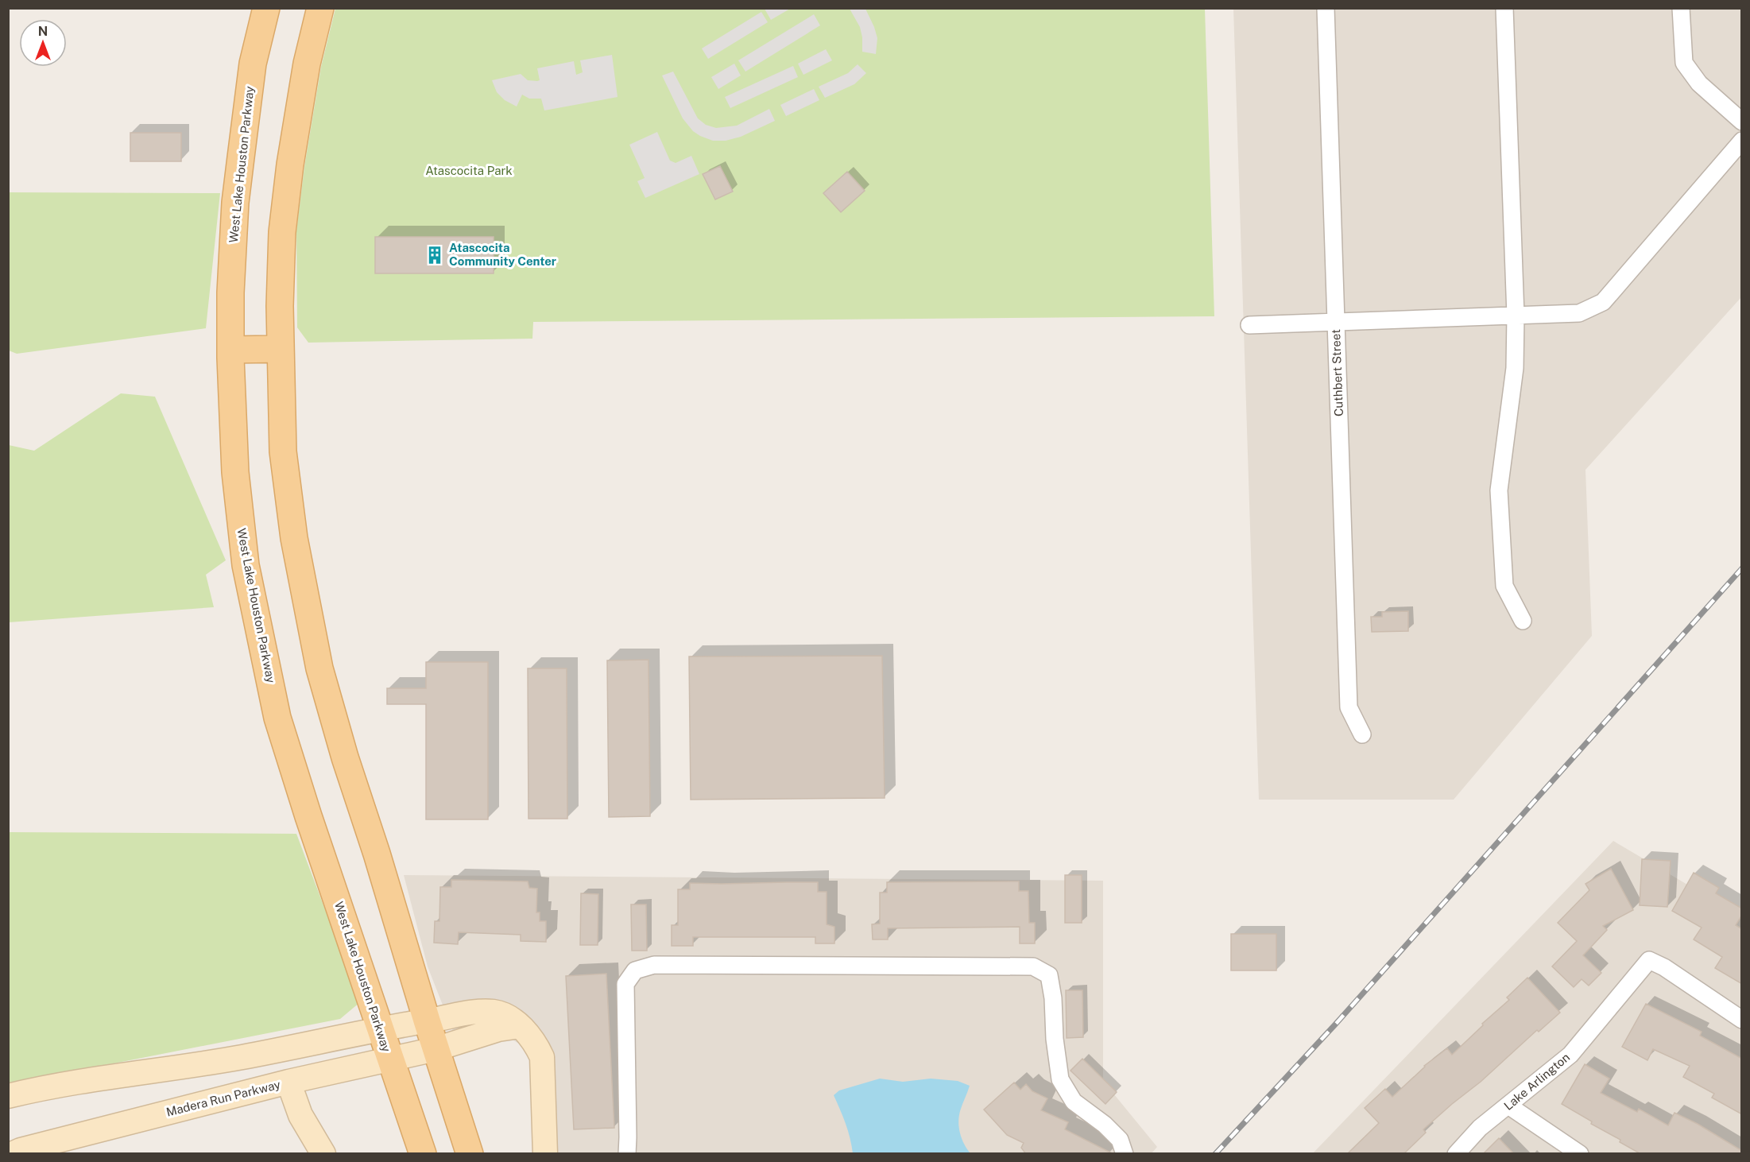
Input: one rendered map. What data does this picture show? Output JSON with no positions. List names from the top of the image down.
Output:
{
  "streets": {
    "main road": ["West Lake Houston Parkway"],
    "street": ["Cuthbert Street", "Lake Arlington", "Madera Run Parkway"]
  },
  "crossings": [
    ["West Lake Houston Parkway", "Madera Run Parkway"]
  ],
  "parks": ["Atascocita Park"],
  "places": {
    "building": ["Atascocita Community Center"]
  },
  "north": "top"
}
